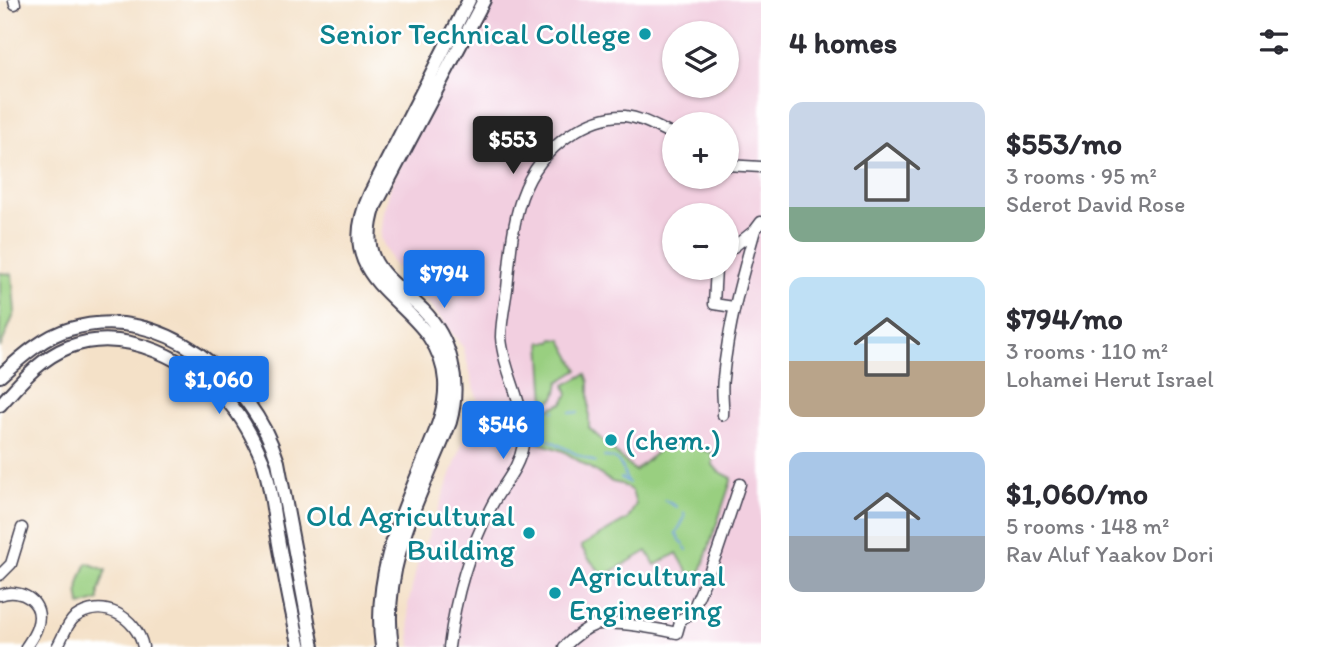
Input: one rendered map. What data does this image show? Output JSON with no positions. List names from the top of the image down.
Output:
{
  "places": [
    "Senior Technical College",
    "(chem.)",
    "Old Agricultural Building",
    "Agricultural Engineering"
  ],
  "page": {
    "heading": "4 homes",
    "map_buttons": ["+", "−"],
    "list": [
      {
        "name": "$553/mo",
        "note": "3 rooms · 95 m² · Sderot David Rose"
      },
      {
        "name": "$794/mo",
        "note": "3 rooms · 110 m² · Lohamei Herut Israel"
      },
      {
        "name": "$1,060/mo",
        "note": "5 rooms · 148 m² · Rav Aluf Yaakov Dori"
      }
    ],
    "price": [
      "$553",
      "$794",
      "$1,060",
      "$546"
    ]
  }
}
